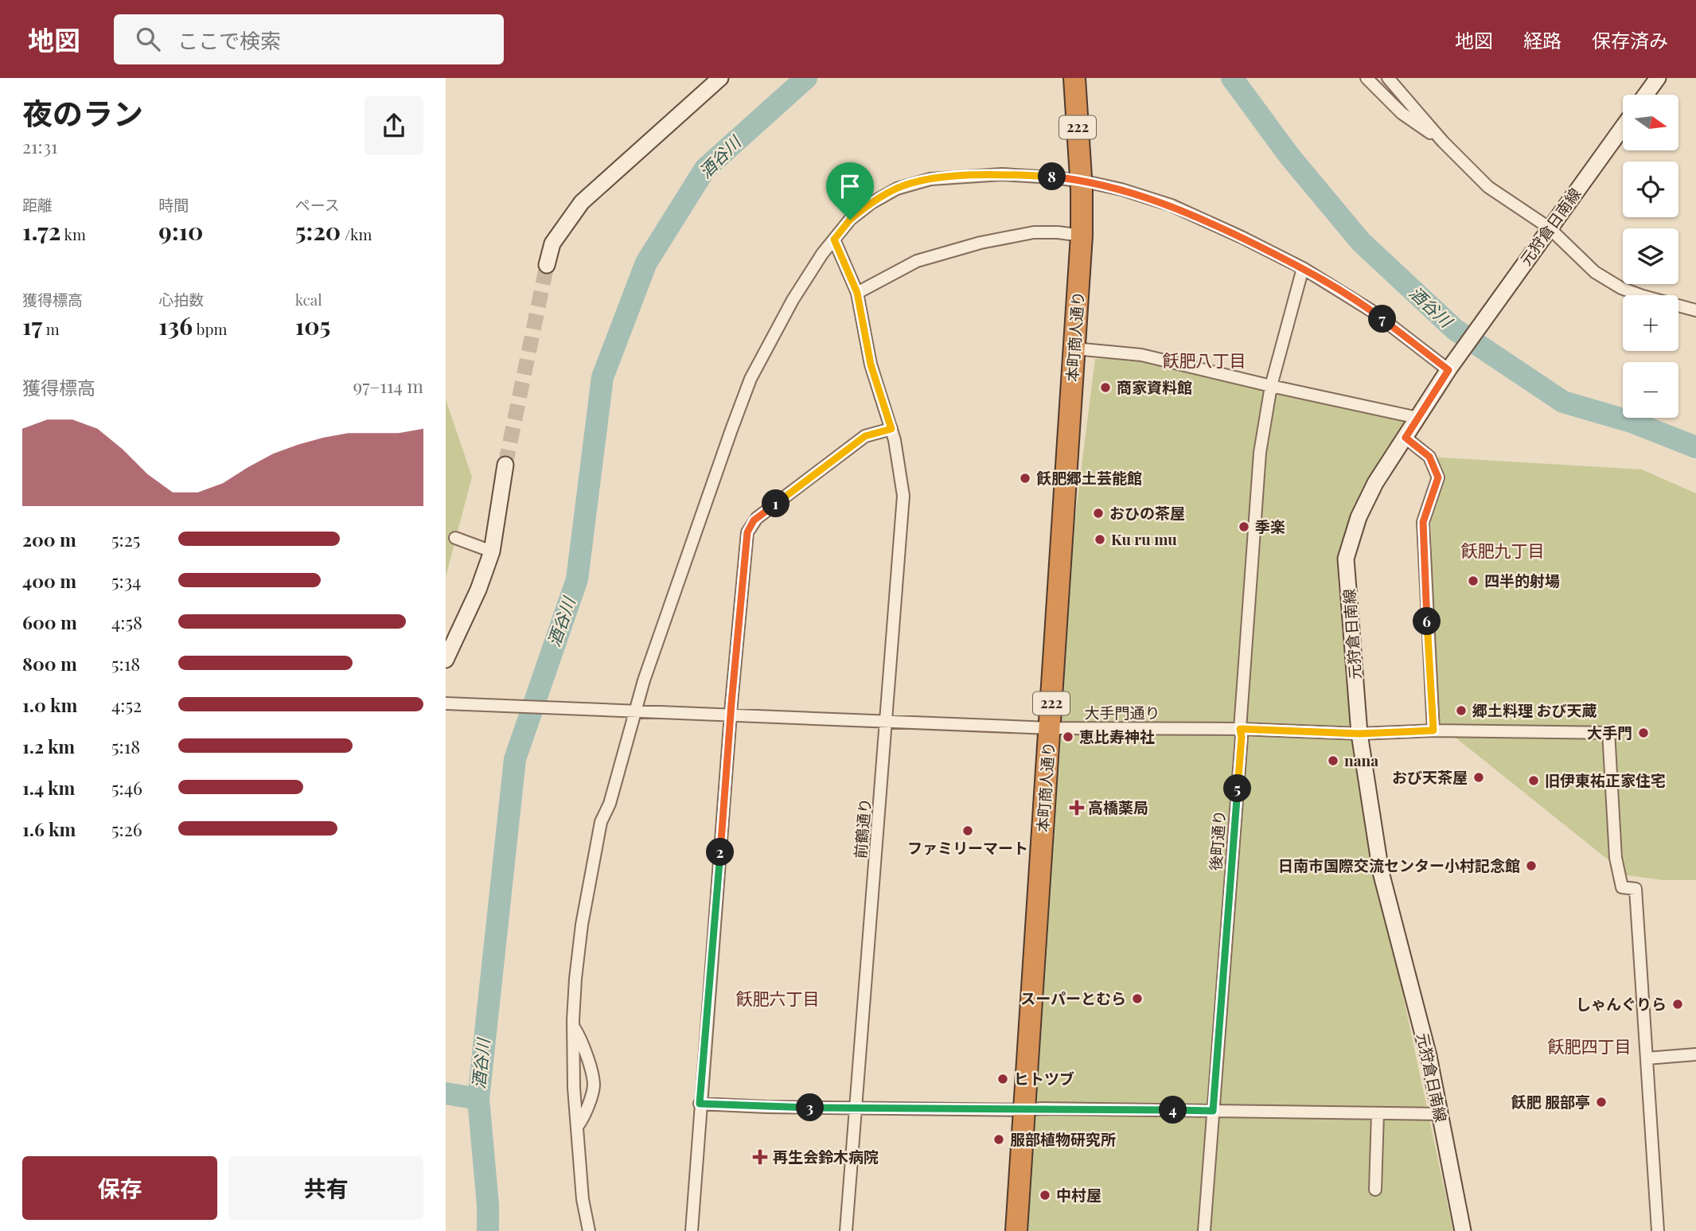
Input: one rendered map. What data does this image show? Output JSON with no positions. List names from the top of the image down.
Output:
{
  "streets": {
    "highway": ["222", "本町商人通り"],
    "main road": ["元狩倉日南線"],
    "street": ["大手門通り", "前鶴通り", "後町通り"]
  },
  "crossings": [
    ["222", "本町商人通り"],
    ["元狩倉日南線", "大手門通り"],
    ["本町商人通り", "大手門通り"],
    ["大手門通り", "前鶴通り"],
    ["大手門通り", "後町通り"]
  ],
  "districts": [
    "飫肥八丁目",
    "飫肥九丁目",
    "飫肥六丁目",
    "飫肥四丁目"
  ],
  "water": ["酒谷川"],
  "places": {
    "other": [
      "商家資料館",
      "飫肥郷土芸能館",
      "おひの茶屋",
      "季楽",
      "Ku ru mu",
      "四半的射場",
      "郷土料理 おび天蔵",
      "大手門",
      "恵比寿神社",
      "nana",
      "おび天茶屋",
      "旧伊東祐正家住宅",
      "ファミリーマート",
      "日南市国際交流センター小村記念館",
      "スーパーとむら",
      "しゃんぐりら",
      "ヒトツブ",
      "飫肥 服部亭",
      "服部植物研究所",
      "中村屋"
    ],
    "health": ["高橋薬局", "再生会鈴木病院"]
  },
  "north": "right",
  "page": {
    "header": "地図",
    "search": "ここで検索",
    "nav": ["地図", "経路", "保存済み"],
    "heading": ["夜のラン", "21:31"],
    "map_buttons": ["+", "−"],
    "pins": [
      "8",
      "7",
      "1",
      "6",
      "5",
      "2",
      "3",
      "4"
    ],
    "stats": [
      ["距離", "1.72 km"],
      ["時間", "9:10"],
      ["ペース", "5:20 /km"],
      ["獲得標高", "17 m"],
      ["心拍数", "136 bpm"],
      ["kcal", "105"]
    ],
    "chart": ["獲得標高", "97–114 m"],
    "list": [
      {
        "name": "200 m",
        "note": "5:25"
      },
      {
        "name": "400 m",
        "note": "5:34"
      },
      {
        "name": "600 m",
        "note": "4:58"
      },
      {
        "name": "800 m",
        "note": "5:18"
      },
      {
        "name": "1.0 km",
        "note": "4:52"
      },
      {
        "name": "1.2 km",
        "note": "5:18"
      },
      {
        "name": "1.4 km",
        "note": "5:46"
      },
      {
        "name": "1.6 km",
        "note": "5:26"
      }
    ],
    "buttons": ["保存", "共有"]
  }
}
